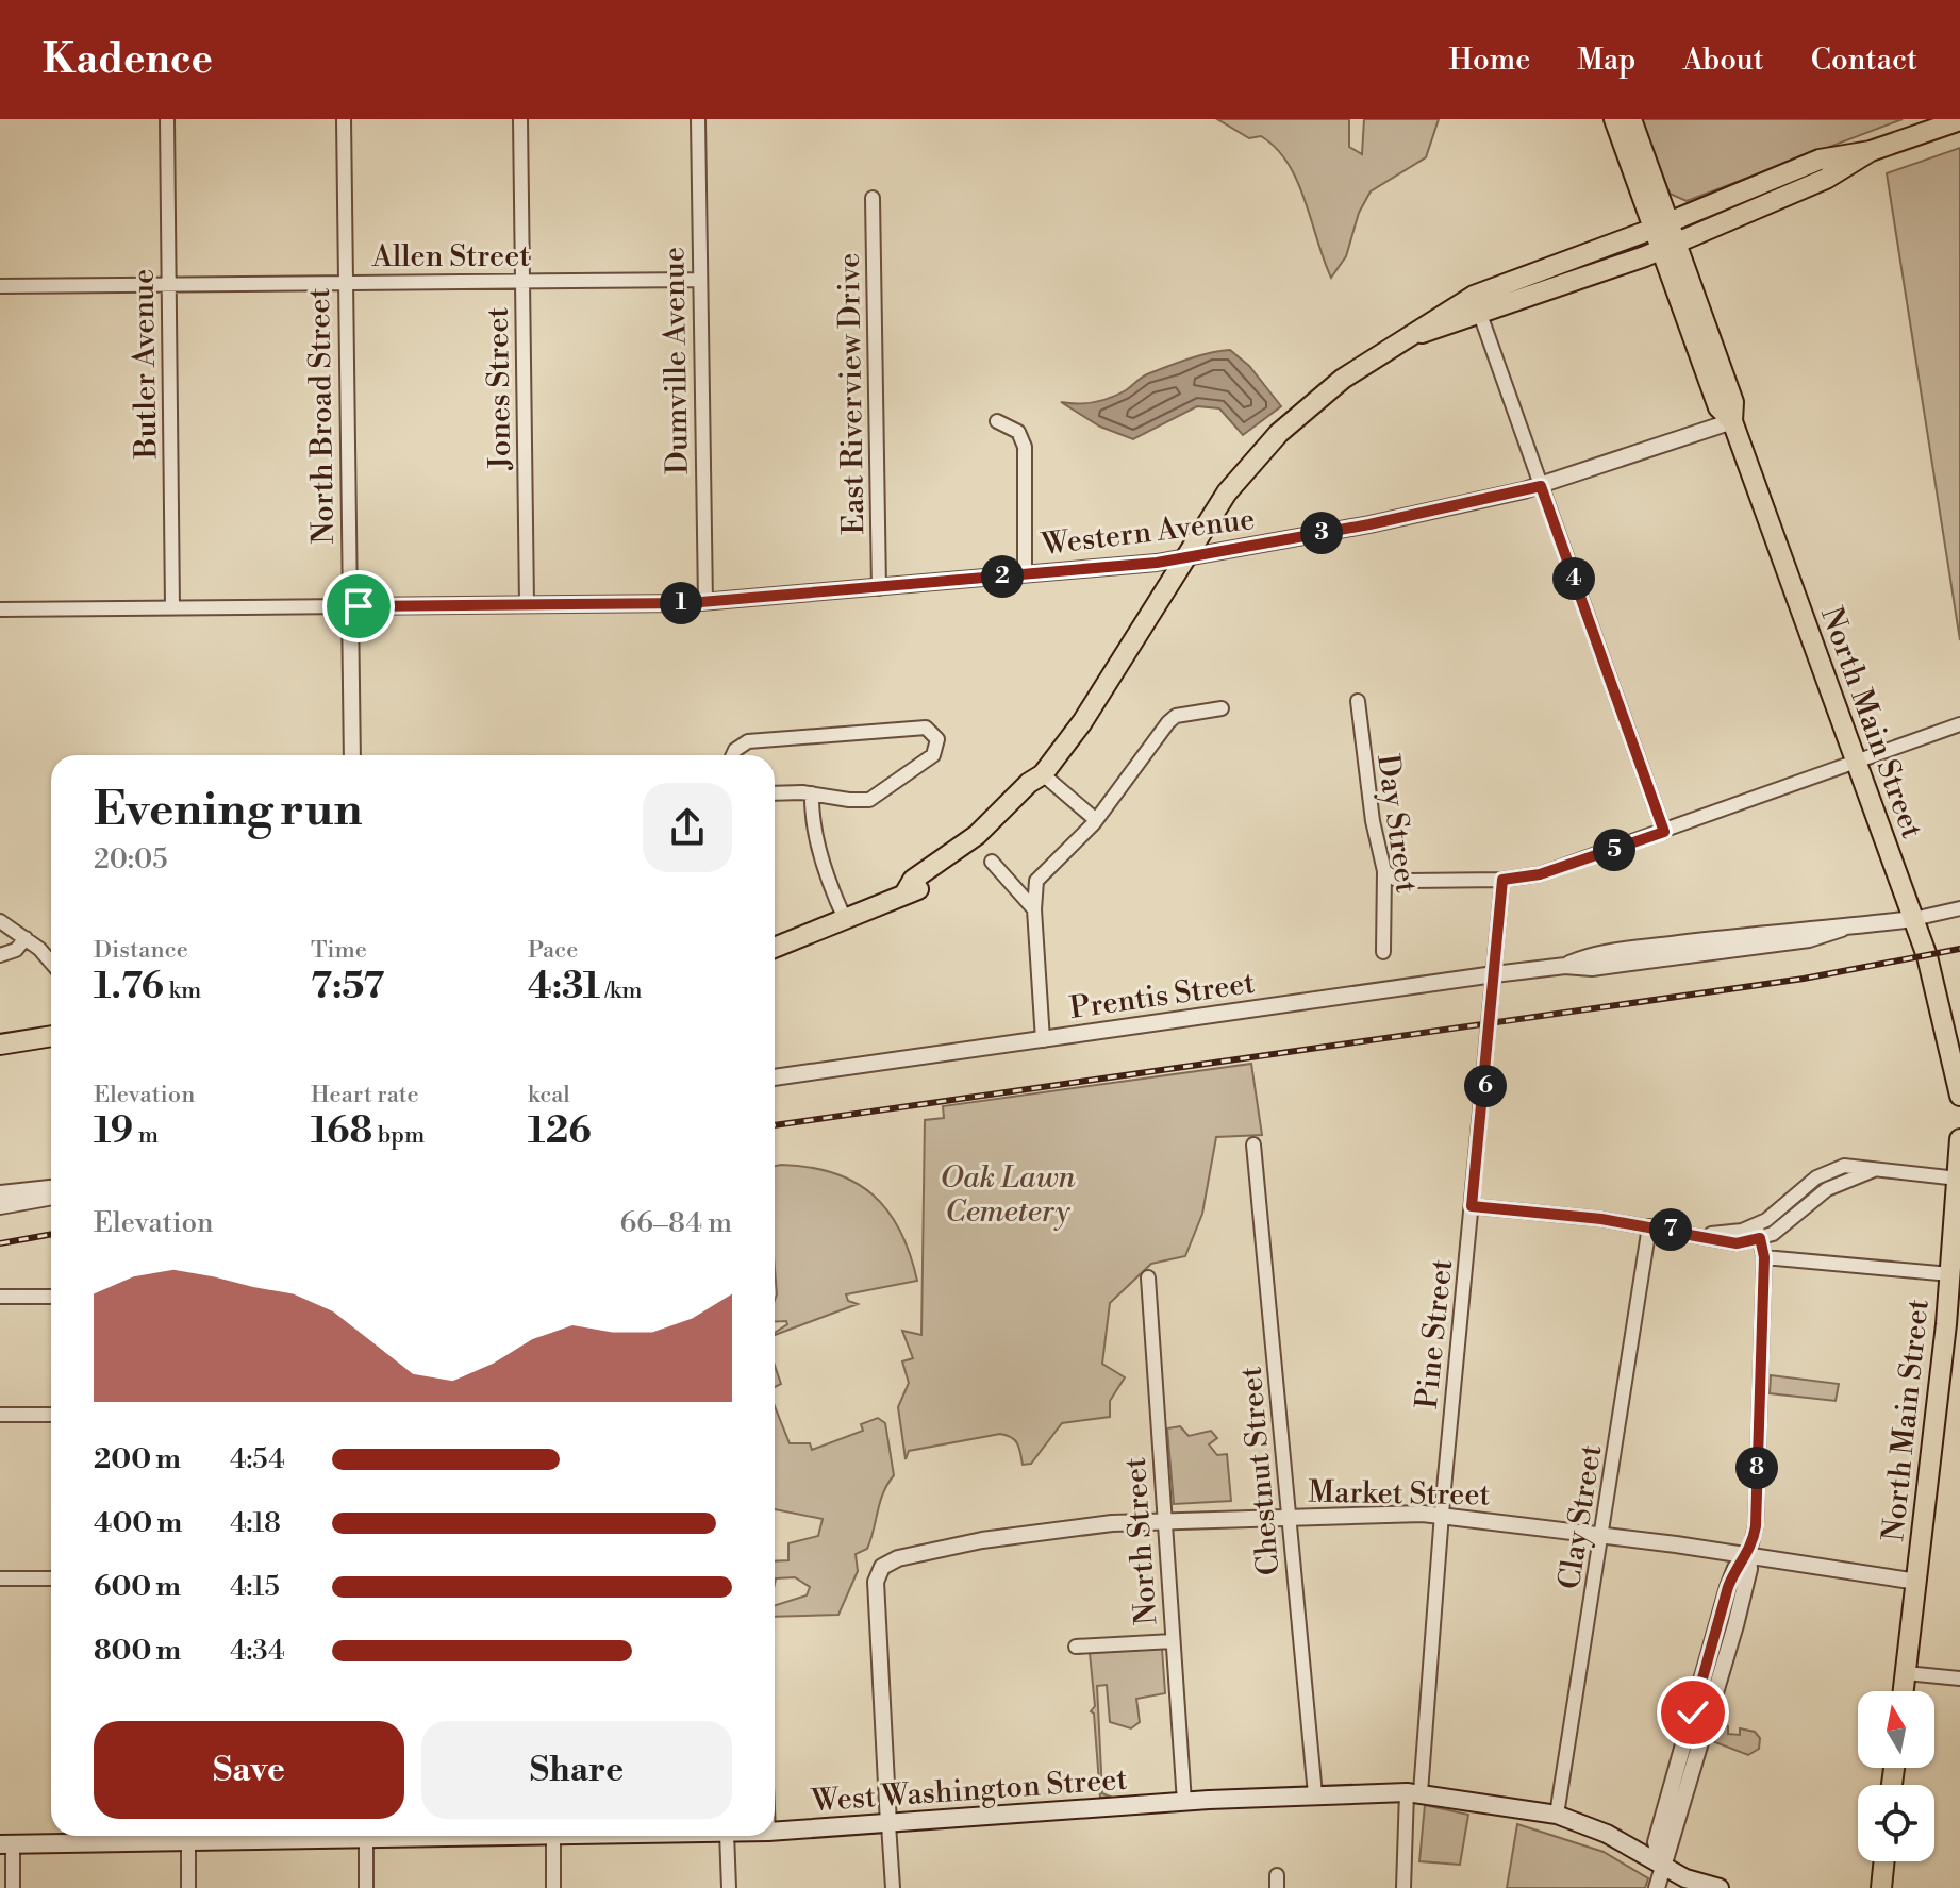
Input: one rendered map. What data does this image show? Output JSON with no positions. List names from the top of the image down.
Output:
{
  "streets": {
    "main road": ["North Main Street", "West Washington Street"],
    "street": [
      "Allen Street",
      "Dumville Avenue",
      "Butler Avenue",
      "Jones Street",
      "East Riverview Drive",
      "North Broad Street",
      "Western Avenue",
      "Day Street",
      "Prentis Street",
      "Pine Street",
      "Chestnut Street",
      "Market Street",
      "Clay Street",
      "North Street"
    ]
  },
  "crossings": [
    ["Allen Street", "Dumville Avenue"],
    ["Allen Street", "Butler Avenue"],
    ["Allen Street", "Jones Street"],
    ["Allen Street", "North Broad Street"],
    ["Dumville Avenue", "Western Avenue"],
    ["Jones Street", "Western Avenue"],
    ["East Riverview Drive", "Western Avenue"],
    ["North Broad Street", "Western Avenue"],
    ["Western Avenue", "North Main Street"],
    ["North Main Street", "Prentis Street"],
    ["North Main Street", "Market Street"],
    ["Prentis Street", "Pine Street"],
    ["Pine Street", "Market Street"],
    ["Pine Street", "West Washington Street"],
    ["Chestnut Street", "Market Street"],
    ["Chestnut Street", "West Washington Street"],
    ["Market Street", "Clay Street"],
    ["Market Street", "North Street"],
    ["Market Street", "West Washington Street"],
    ["Clay Street", "West Washington Street"],
    ["North Street", "West Washington Street"]
  ],
  "parks": ["Oak Lawn Cemetery"],
  "north": "top",
  "page": {
    "header": "Kadence",
    "nav": [
      "Home",
      "Map",
      "About",
      "Contact"
    ],
    "pins": [
      "3",
      "2",
      "4",
      "1",
      "5",
      "6",
      "7",
      "8"
    ],
    "heading": ["Evening run", "20:05"],
    "stats": [
      ["Distance", "1.76 km"],
      ["Time", "7:57"],
      ["Pace", "4:31 /km"],
      ["Elevation", "19 m"],
      ["Heart rate", "168 bpm"],
      ["kcal", "126"]
    ],
    "chart": ["Elevation", "66–84 m"],
    "list": [
      {
        "name": "200 m",
        "note": "4:54"
      },
      {
        "name": "400 m",
        "note": "4:18"
      },
      {
        "name": "600 m",
        "note": "4:15"
      },
      {
        "name": "800 m",
        "note": "4:34"
      }
    ],
    "buttons": ["Save", "Share"]
  }
}
